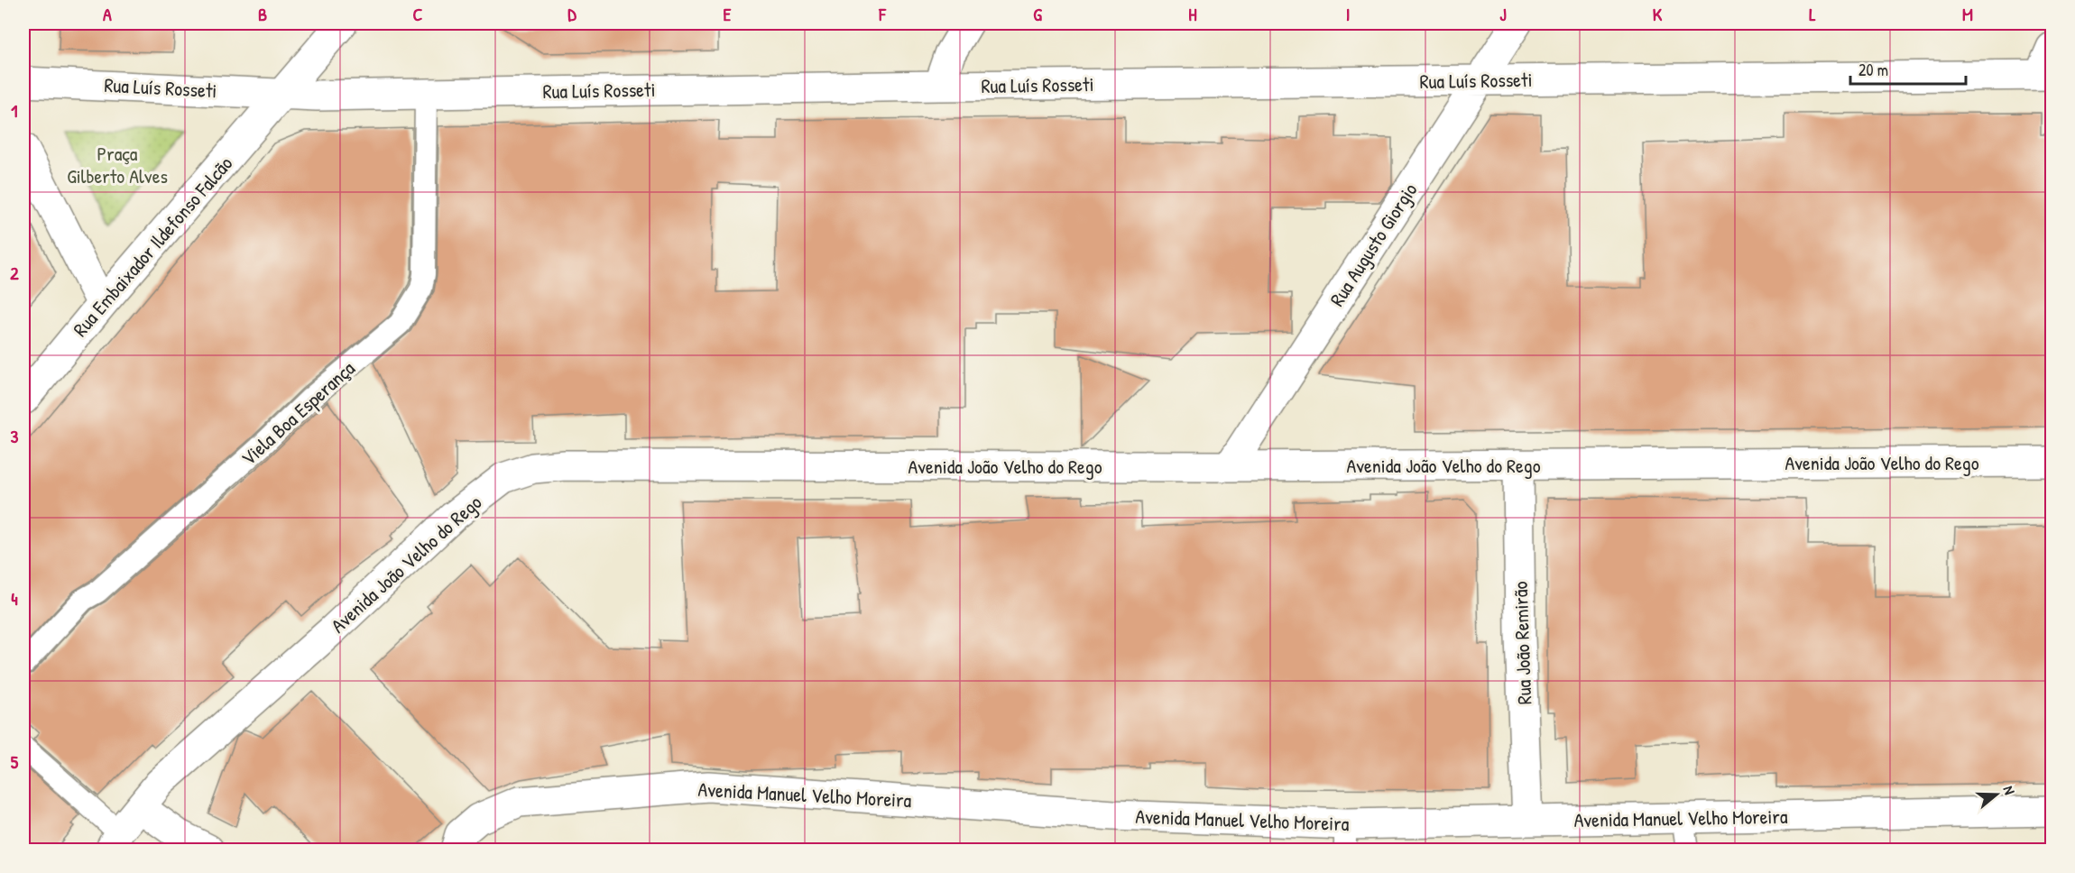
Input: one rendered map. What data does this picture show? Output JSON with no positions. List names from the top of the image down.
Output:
{
  "streets": {
    "street": [
      "Rua Luís Rosseti",
      "Rua Augusto Giorgio",
      "Rua Embaixador Ildefonso Falcão",
      "Avenida João Velho do Rego",
      "Rua João Remirão",
      "Avenida Manuel Velho Moreira"
    ],
    "lane": ["Viela Boa Esperança"]
  },
  "crossings": [
    ["Rua Luís Rosseti", "Rua Augusto Giorgio"],
    ["Rua Luís Rosseti", "Rua Embaixador Ildefonso Falcão"],
    ["Rua Luís Rosseti", "Viela Boa Esperança"],
    ["Rua Augusto Giorgio", "Avenida João Velho do Rego"],
    ["Avenida João Velho do Rego", "Rua João Remirão"],
    ["Rua João Remirão", "Avenida Manuel Velho Moreira"]
  ],
  "parks": ["Praça Gilberto Alves"],
  "scale_bar": "20 m",
  "north": "right",
  "grid": {
    "columns": [
      "A",
      "B",
      "C",
      "D",
      "E",
      "F",
      "G",
      "H",
      "I",
      "J",
      "K",
      "L",
      "M"
    ],
    "rows": [
      "1",
      "2",
      "3",
      "4",
      "5"
    ]
  }
}
